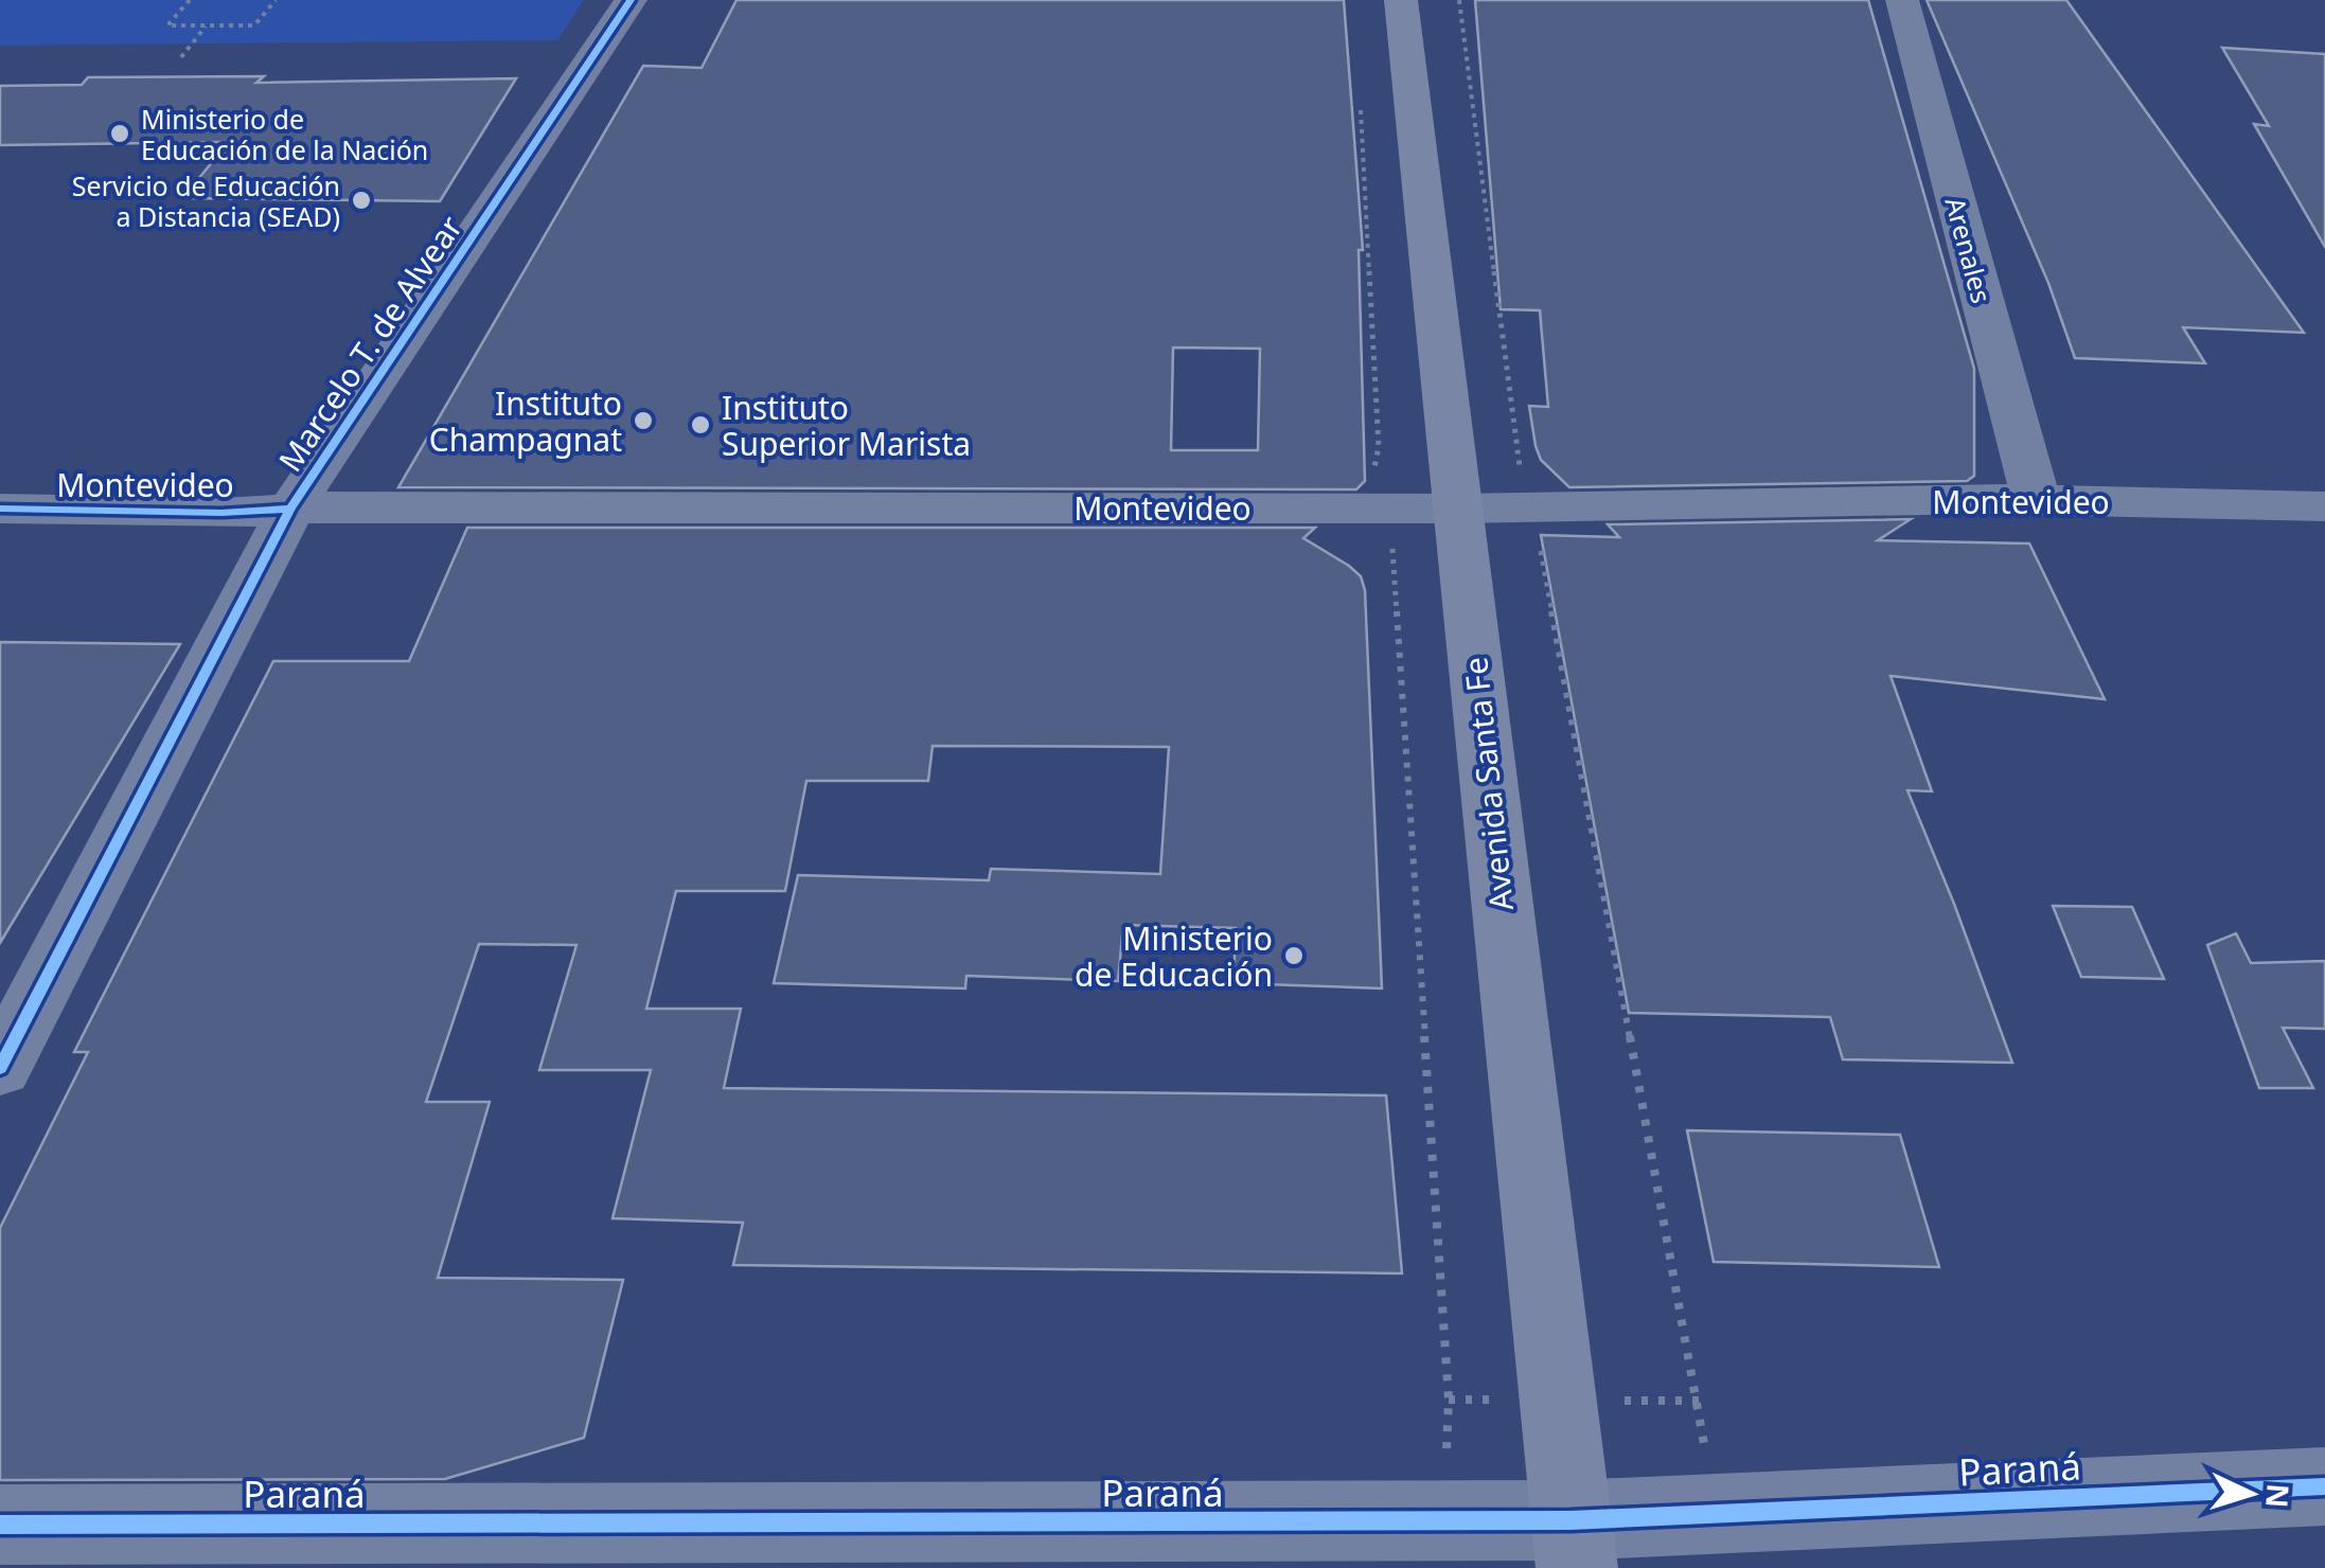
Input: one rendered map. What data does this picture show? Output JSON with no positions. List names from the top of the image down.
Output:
{
  "streets": {
    "main road": ["Avenida Santa Fe"],
    "street": [
      "Arenales",
      "Marcelo T. de Alvear",
      "Montevideo",
      "Paraná"
    ]
  },
  "crossings": [
    ["Arenales", "Montevideo"],
    ["Marcelo T. de Alvear", "Montevideo"],
    ["Montevideo", "Avenida Santa Fe"],
    ["Avenida Santa Fe", "Paraná"]
  ],
  "places": [
    "Ministerio de Educación de la Nación",
    "Servicio de Educación a Distancia (SEAD)",
    "Instituto Champagnat",
    "Instituto Superior Marista",
    "Ministerio de Educación"
  ],
  "north": "right"
}
